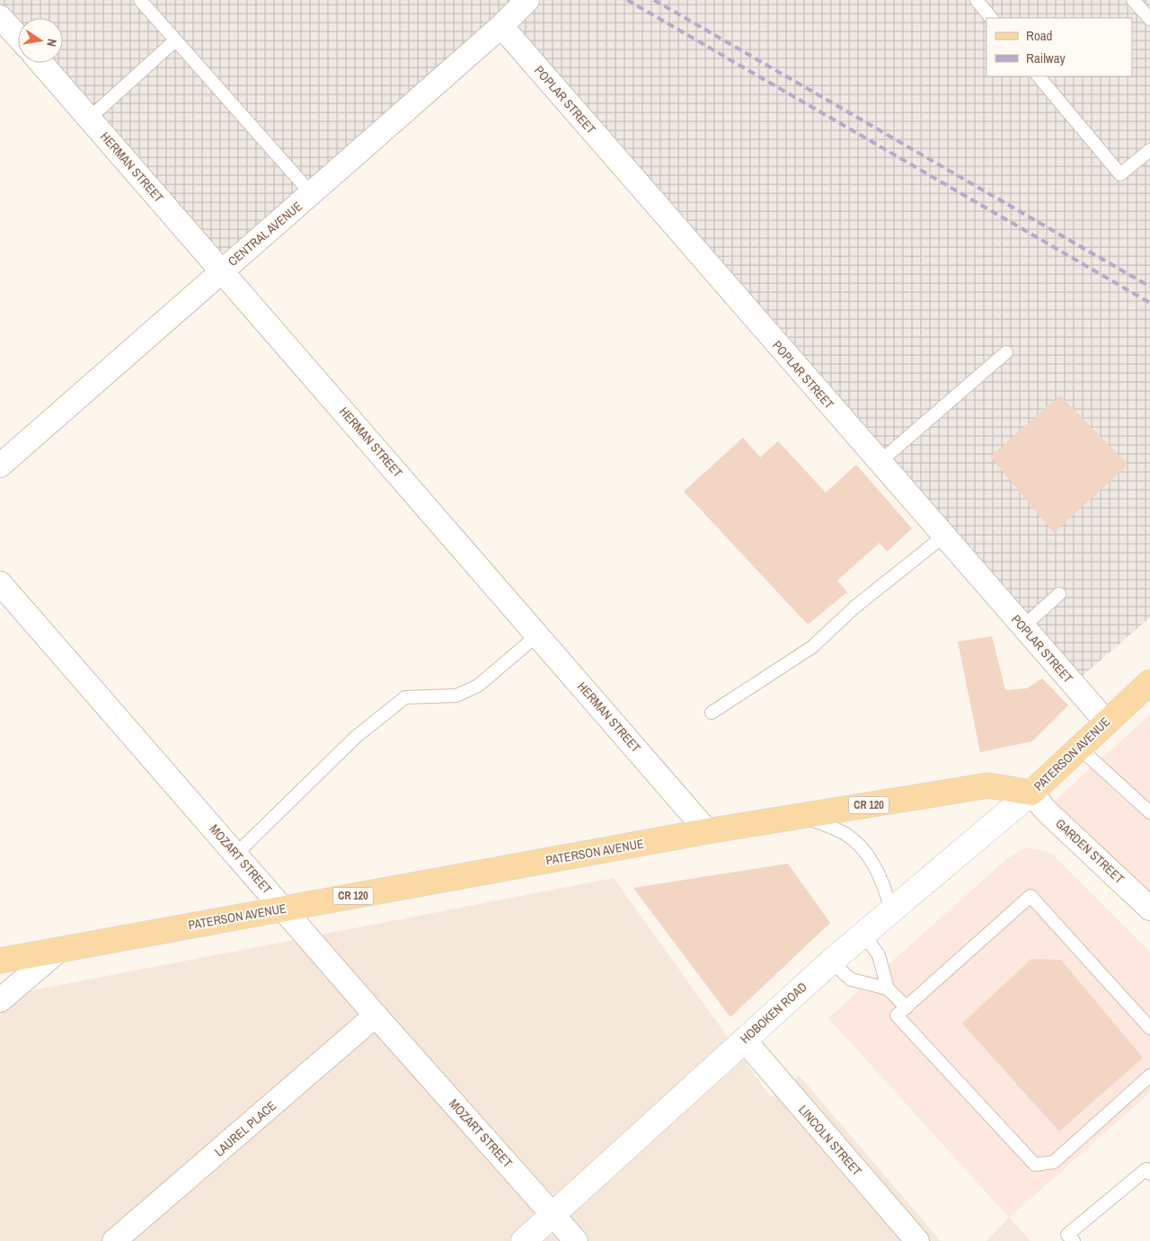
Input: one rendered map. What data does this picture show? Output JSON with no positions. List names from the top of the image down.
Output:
{
  "streets": {
    "main road": ["PATERSON AVENUE", "CR 120"],
    "street": [
      "POPLAR STREET",
      "HERMAN STREET",
      "CENTRAL AVENUE",
      "GARDEN STREET",
      "MOZART STREET",
      "HOBOKEN ROAD",
      "LAUREL PLACE",
      "LINCOLN STREET"
    ]
  },
  "crossings": [
    ["POPLAR STREET", "CENTRAL AVENUE"],
    ["POPLAR STREET", "PATERSON AVENUE"],
    ["HERMAN STREET", "CENTRAL AVENUE"],
    ["HERMAN STREET", "PATERSON AVENUE"],
    ["PATERSON AVENUE", "GARDEN STREET"],
    ["PATERSON AVENUE", "MOZART STREET"],
    ["PATERSON AVENUE", "HOBOKEN ROAD"],
    ["GARDEN STREET", "HOBOKEN ROAD"],
    ["MOZART STREET", "HOBOKEN ROAD"],
    ["MOZART STREET", "LAUREL PLACE"],
    ["HOBOKEN ROAD", "LINCOLN STREET"]
  ],
  "legend": ["Road", "Railway"],
  "north": "right"
}
